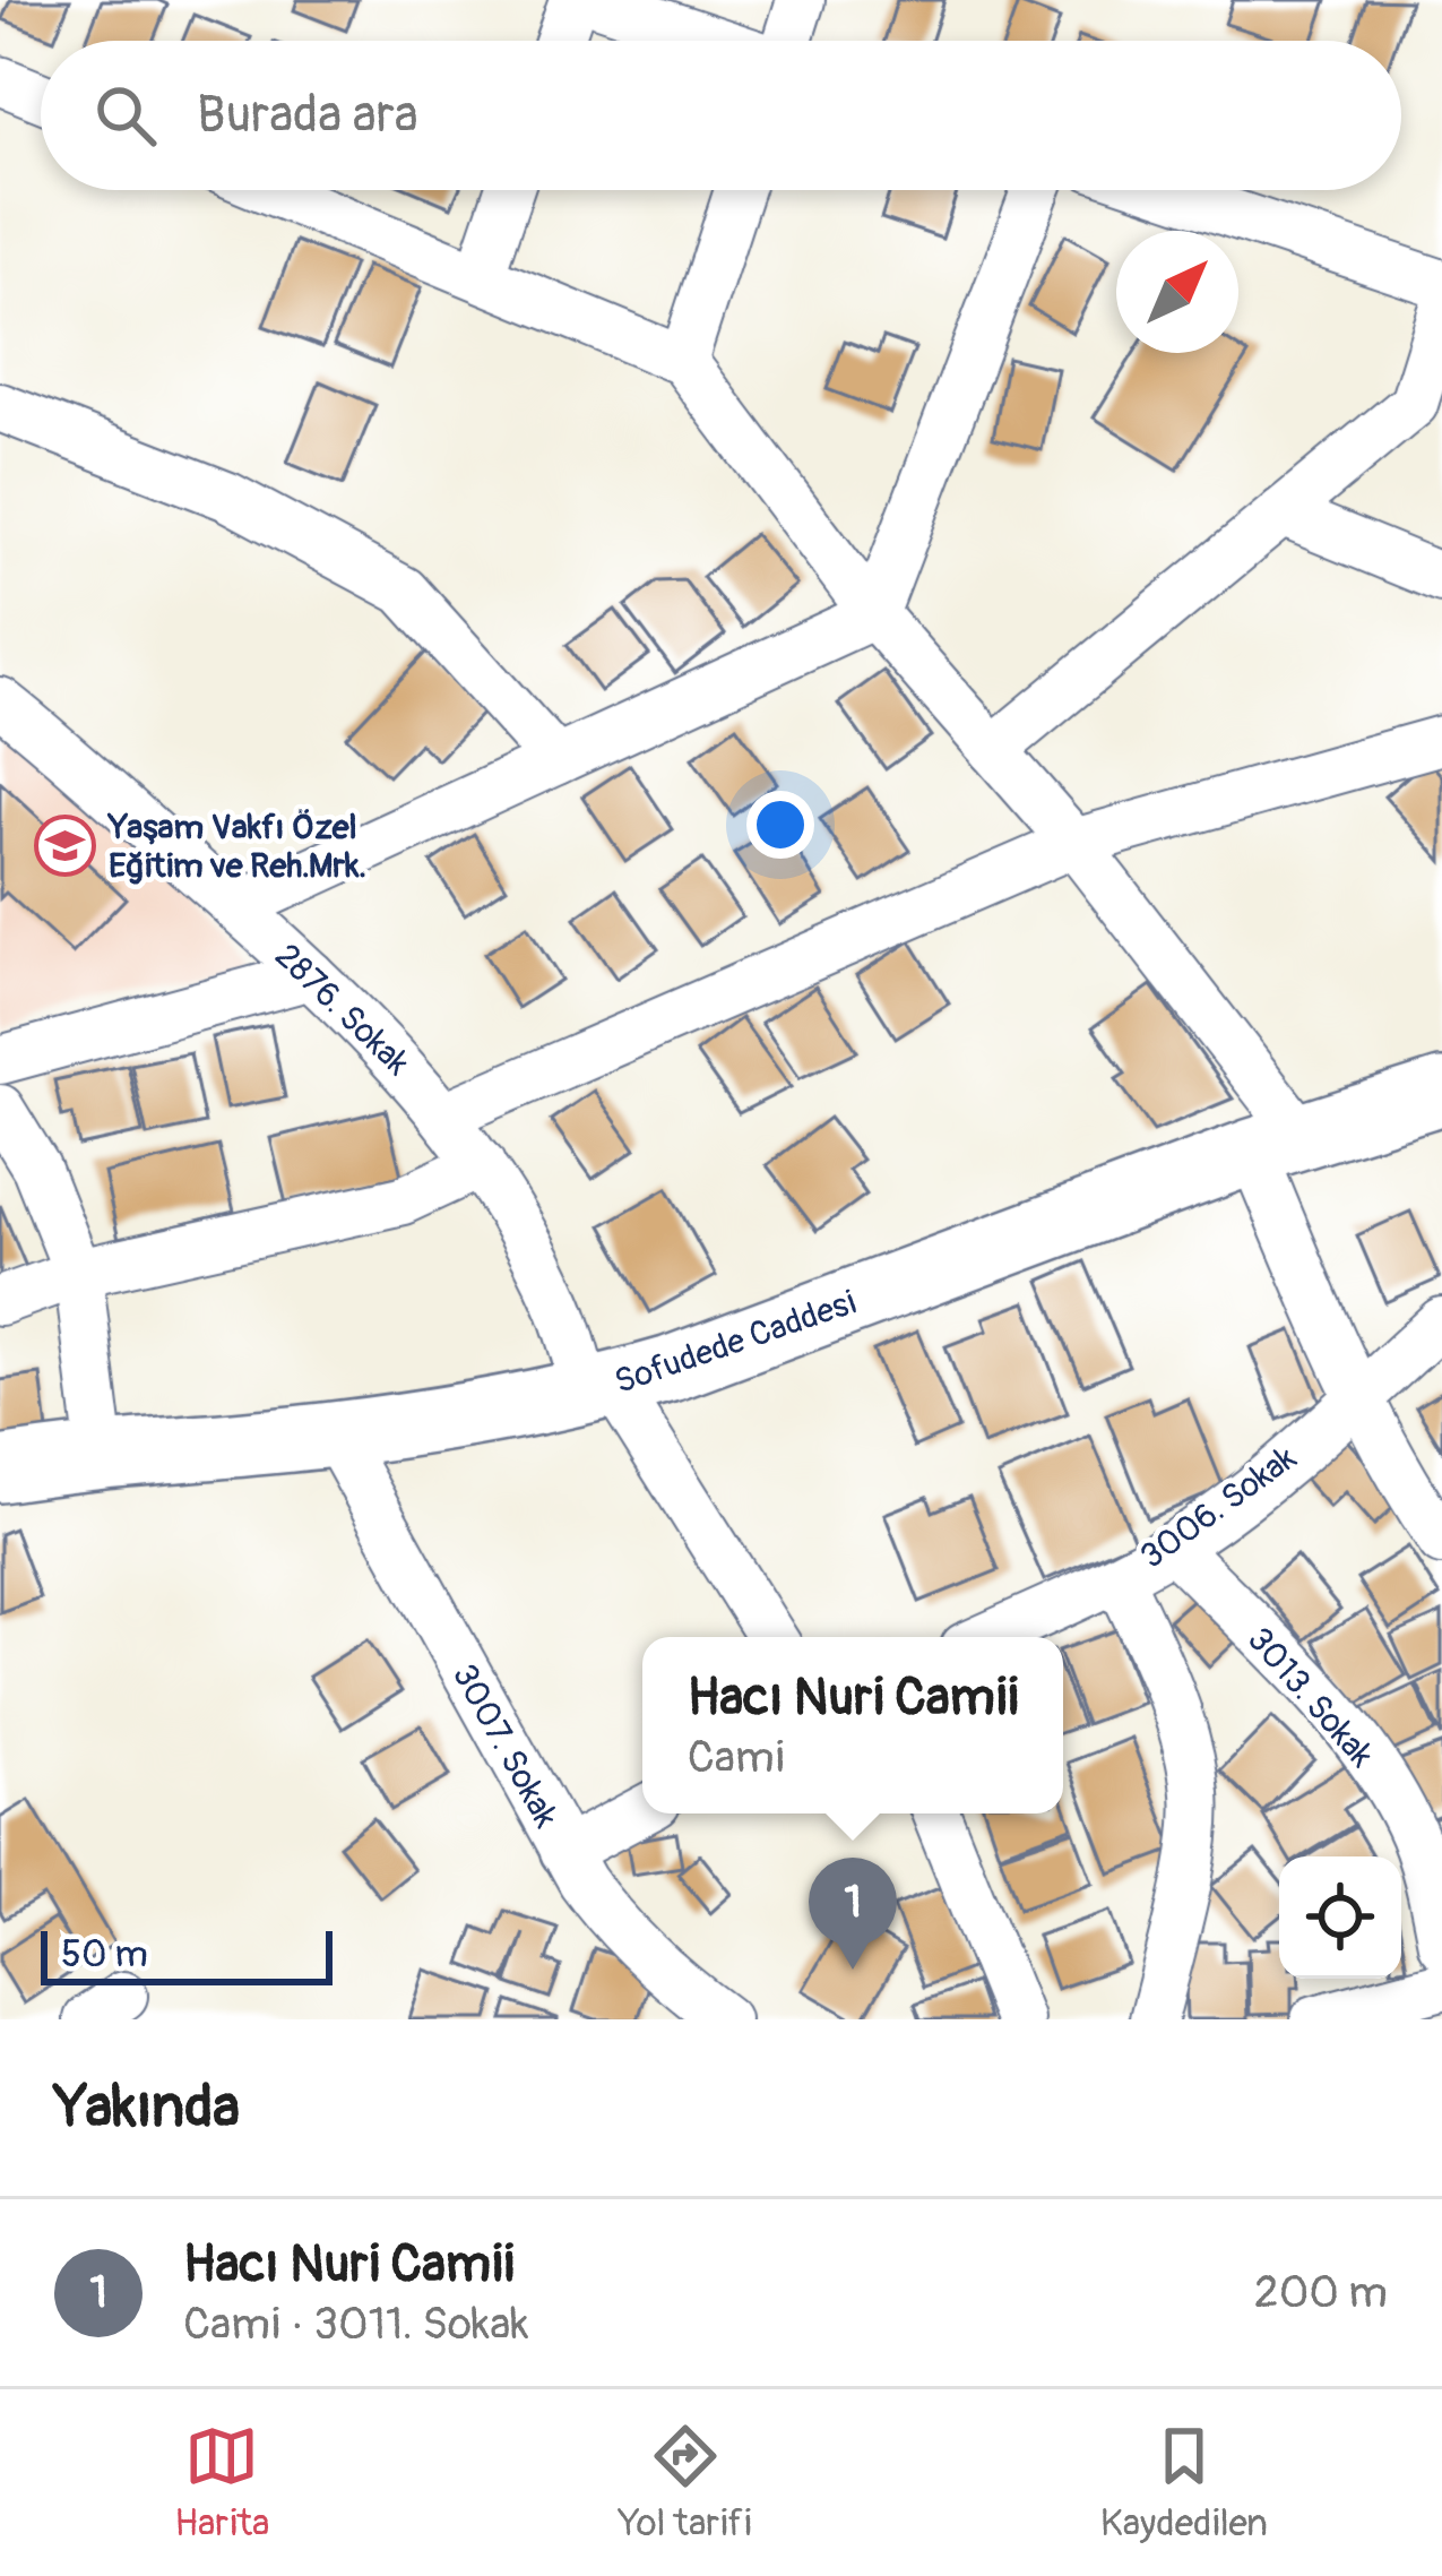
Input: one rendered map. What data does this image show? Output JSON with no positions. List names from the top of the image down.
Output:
{
  "streets": {
    "main road": ["Sofudede Caddesi"],
    "street": [
      "2876. Sokak",
      "3006. Sokak",
      "3013. Sokak",
      "3007. Sokak"
    ]
  },
  "crossings": [
    ["2876. Sokak", "Sofudede Caddesi"],
    ["Sofudede Caddesi", "3007. Sokak"],
    ["3006. Sokak", "3013. Sokak"]
  ],
  "places": {
    "school or university": ["Yaşam Vakfı Özel Eğitim ve Reh.Mrk."]
  },
  "scale_bar": "50 m",
  "north": "top right",
  "page": {
    "search": "Burada ara",
    "popup": ["Hacı Nuri Camii", "Cami"],
    "pins": "1",
    "scale": "50 m",
    "heading": "Yakında",
    "list": [
      {
        "mark": "1",
        "name": "Hacı Nuri Camii",
        "note": "Cami · 3011. Sokak",
        "value": "200 m"
      }
    ],
    "nav": ["Harita", "Yol tarifi", "Kaydedilen"]
  }
}
